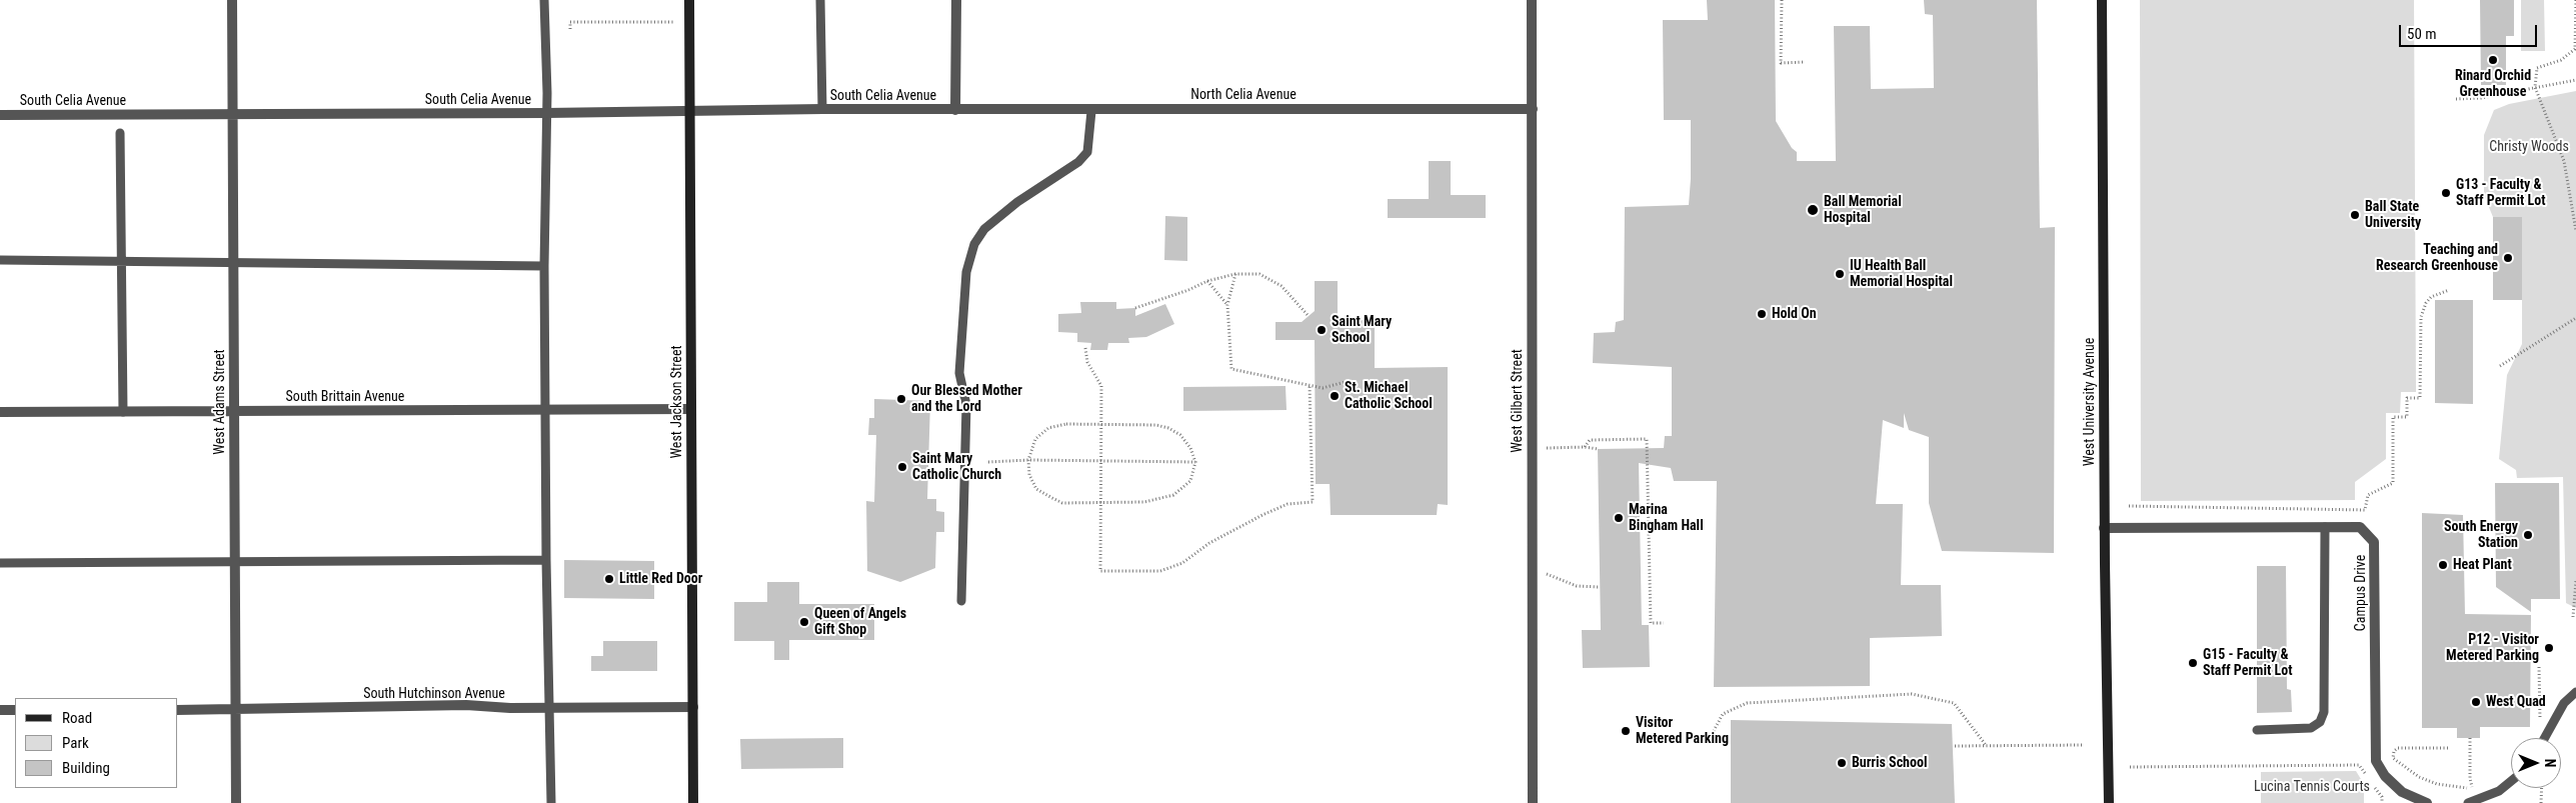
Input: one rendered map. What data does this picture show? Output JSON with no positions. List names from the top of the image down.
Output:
{
  "streets": {
    "main road": ["West Jackson Street", "West University Avenue"],
    "street": [
      "North Celia Avenue",
      "South Celia Avenue",
      "South Brittain Avenue",
      "West Gilbert Street",
      "West Adams Street",
      "Campus Drive",
      "South Hutchinson Avenue"
    ]
  },
  "crossings": [
    ["North Celia Avenue", "South Celia Avenue"],
    ["North Celia Avenue", "West Gilbert Street"],
    ["South Celia Avenue", "West Adams Street"],
    ["South Celia Avenue", "West Jackson Street"],
    ["South Brittain Avenue", "West Adams Street"],
    ["South Brittain Avenue", "West Jackson Street"],
    ["West Adams Street", "South Hutchinson Avenue"],
    ["West Jackson Street", "South Hutchinson Avenue"],
    ["West University Avenue", "Campus Drive"]
  ],
  "parks": ["Christy Woods", "Lucina Tennis Courts"],
  "places": [
    "Rinard Orchid Greenhouse",
    "G13 - Faculty & Staff Permit Lot",
    "Ball Memorial Hospital",
    "Ball State University",
    "Teaching and Research Greenhouse",
    "IU Health Ball Memorial Hospital",
    "Hold On",
    "Saint Mary School",
    "St. Michael Catholic School",
    "Our Blessed Mother and the Lord",
    "Saint Mary Catholic Church",
    "Marina Bingham Hall",
    "South Energy Station",
    "Heat Plant",
    "Little Red Door",
    "Queen of Angels Gift Shop",
    "P12 - Visitor Metered Parking",
    "G15 - Faculty & Staff Permit Lot",
    "West Quad",
    "Visitor Metered Parking",
    "Burris School"
  ],
  "legend": ["Road", "Park", "Building"],
  "scale_bar": "50 m",
  "north": "right"
}
